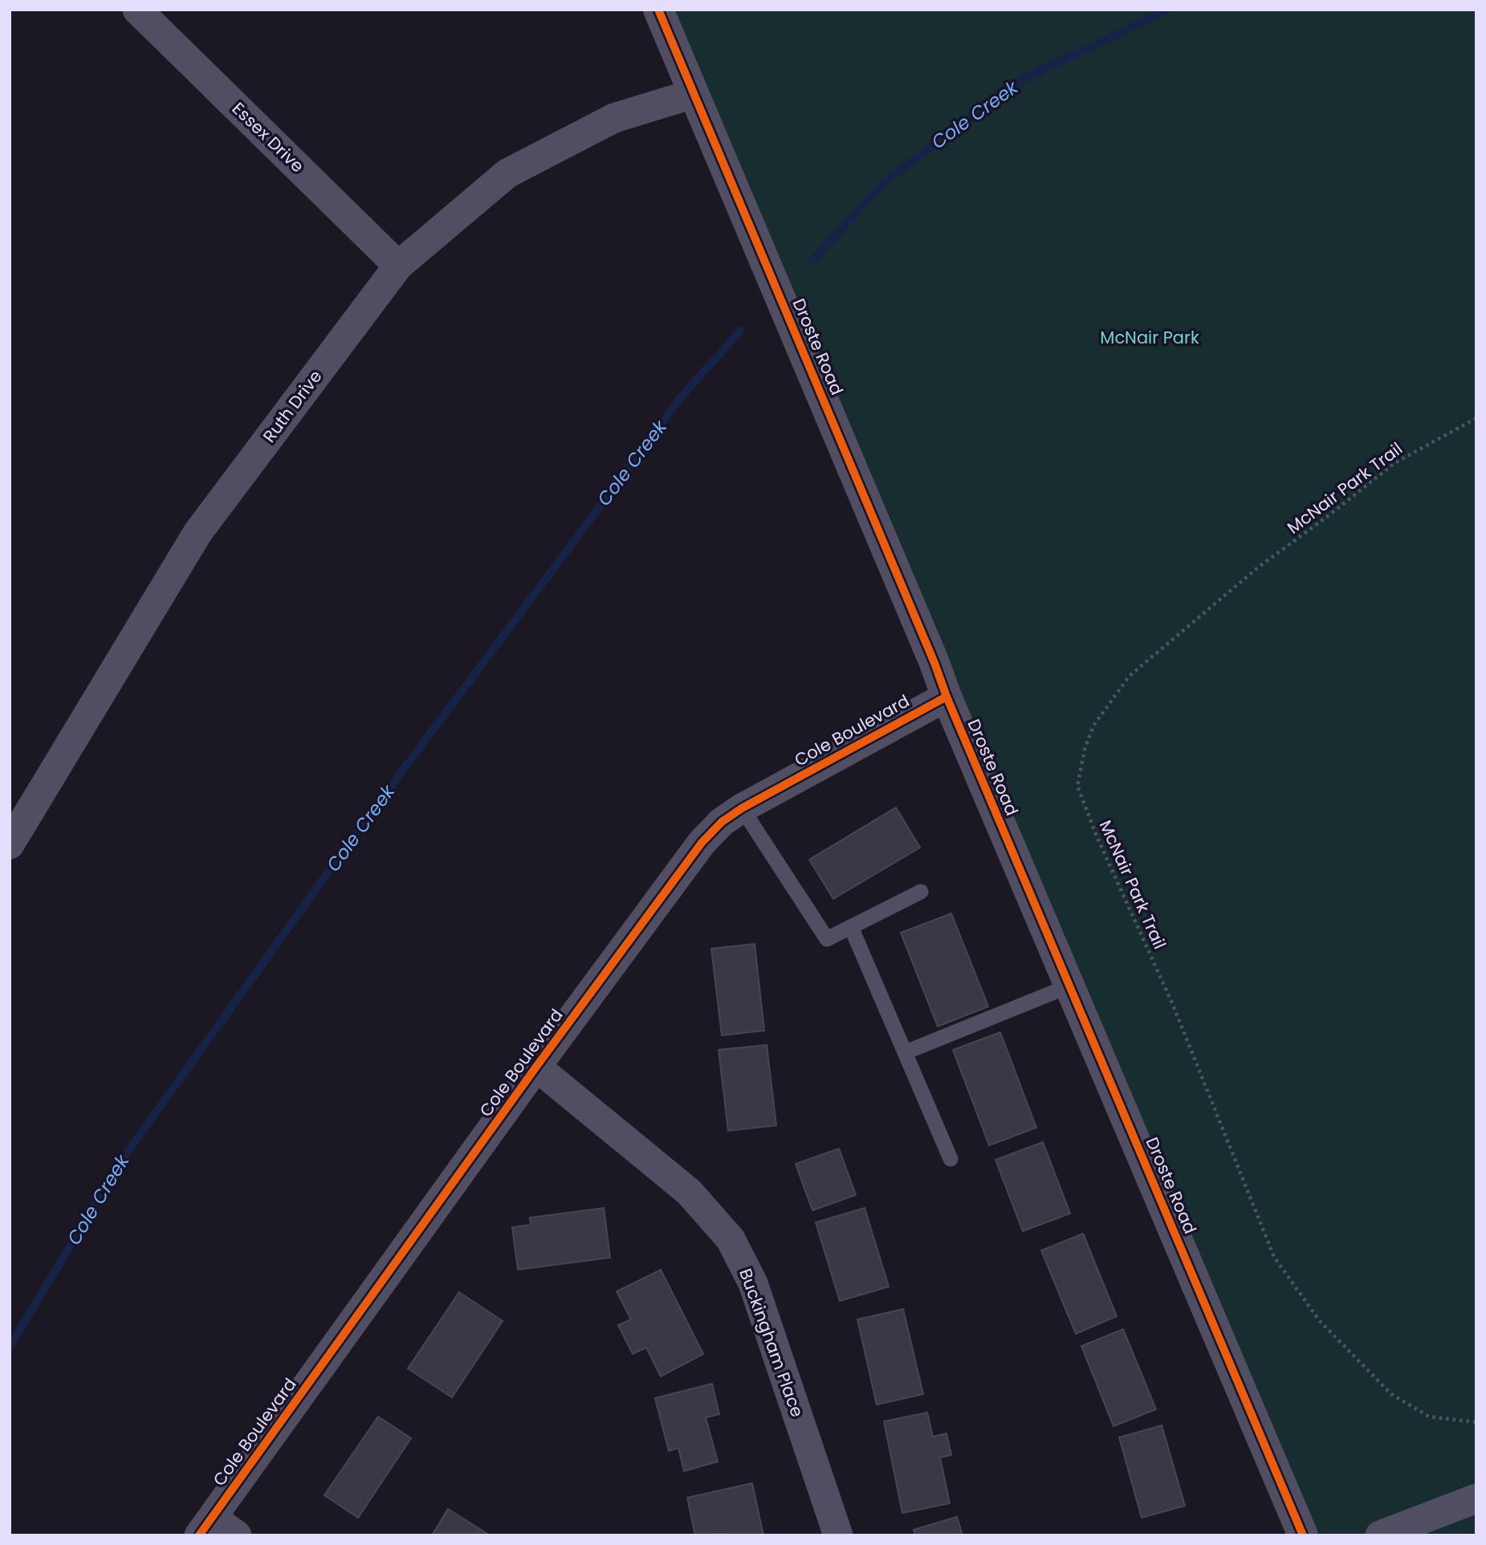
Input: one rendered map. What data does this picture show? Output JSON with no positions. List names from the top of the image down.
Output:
{
  "streets": {
    "street": [
      "Essex Drive",
      "Droste Road",
      "Ruth Drive",
      "Cole Boulevard",
      "Buckingham Place"
    ],
    "path": ["McNair Park Trail"]
  },
  "crossings": [
    ["Essex Drive", "Ruth Drive"],
    ["Droste Road", "Ruth Drive"],
    ["Droste Road", "Cole Boulevard"],
    ["Cole Boulevard", "Buckingham Place"]
  ],
  "water": ["Cole Creek"],
  "parks": ["McNair Park"]
}
